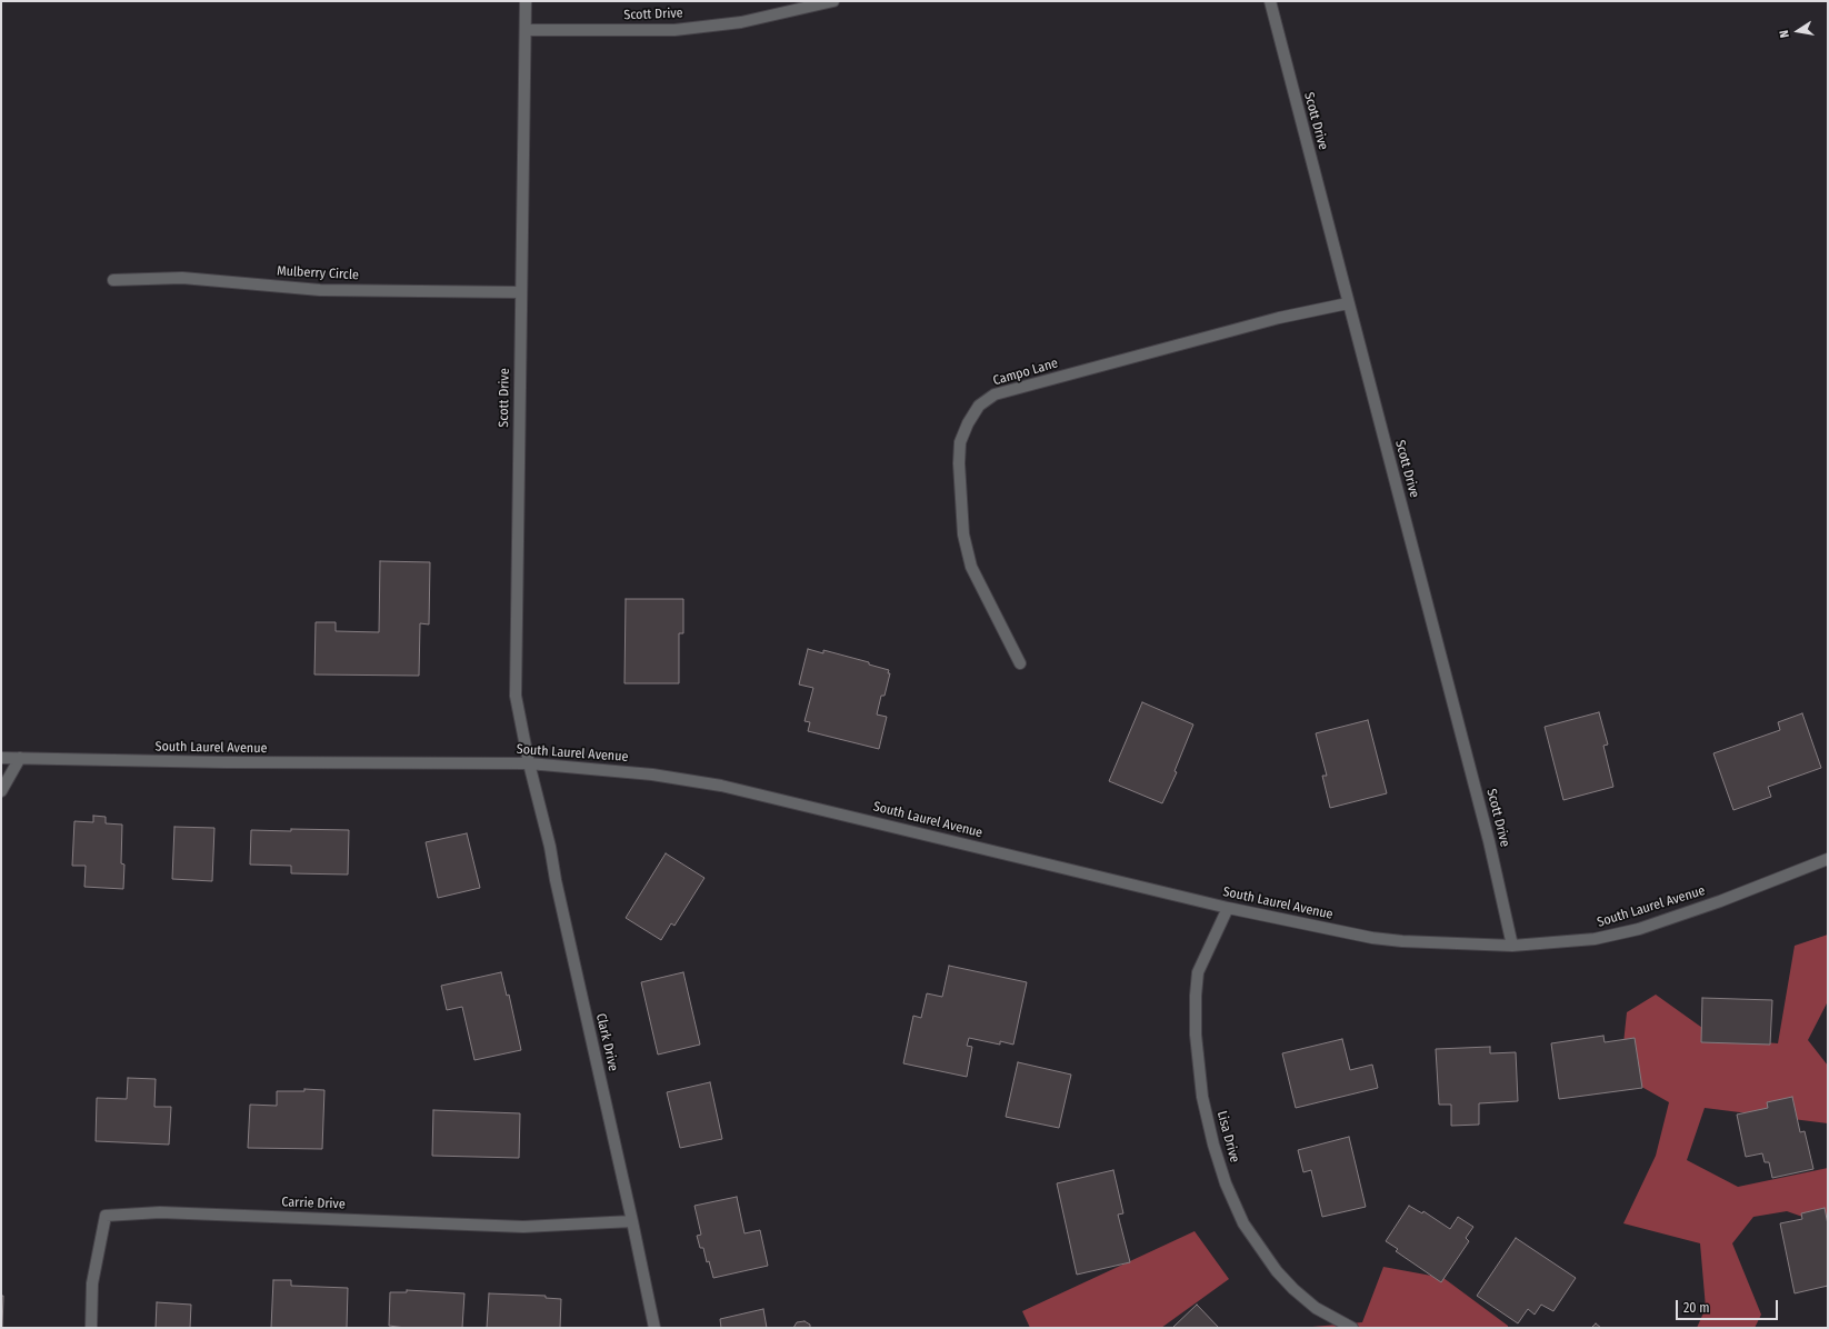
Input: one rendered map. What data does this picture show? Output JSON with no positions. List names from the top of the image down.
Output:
{
  "streets": {
    "street": [
      "Scott Drive",
      "Mulberry Circle",
      "Campo Lane",
      "South Laurel Avenue",
      "Clark Drive",
      "Lisa Drive",
      "Carrie Drive"
    ]
  },
  "crossings": [
    ["Scott Drive", "Mulberry Circle"],
    ["Scott Drive", "Campo Lane"],
    ["Scott Drive", "South Laurel Avenue"],
    ["Scott Drive", "Clark Drive"],
    ["South Laurel Avenue", "Clark Drive"],
    ["South Laurel Avenue", "Lisa Drive"],
    ["Clark Drive", "Carrie Drive"]
  ],
  "scale_bar": "20 m",
  "north": "left"
}
